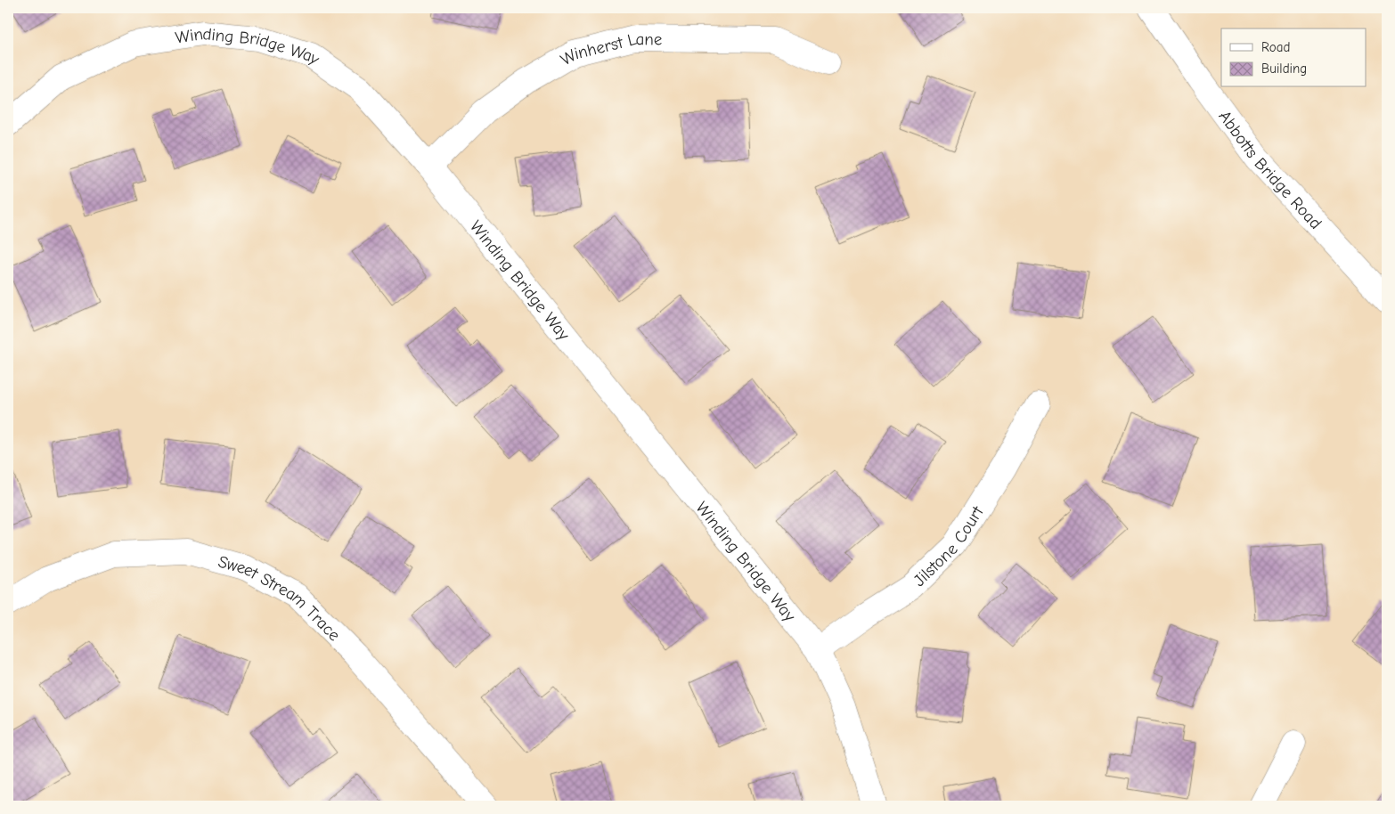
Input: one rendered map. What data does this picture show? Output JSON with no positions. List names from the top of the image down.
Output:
{
  "streets": {
    "street": [
      "Winding Bridge Way",
      "Winherst Lane",
      "Abbotts Bridge Road",
      "Jilstone Court",
      "Sweet Stream Trace"
    ]
  },
  "crossings": [
    ["Winding Bridge Way", "Winherst Lane"],
    ["Winding Bridge Way", "Jilstone Court"]
  ],
  "legend": ["Road", "Building"]
}
